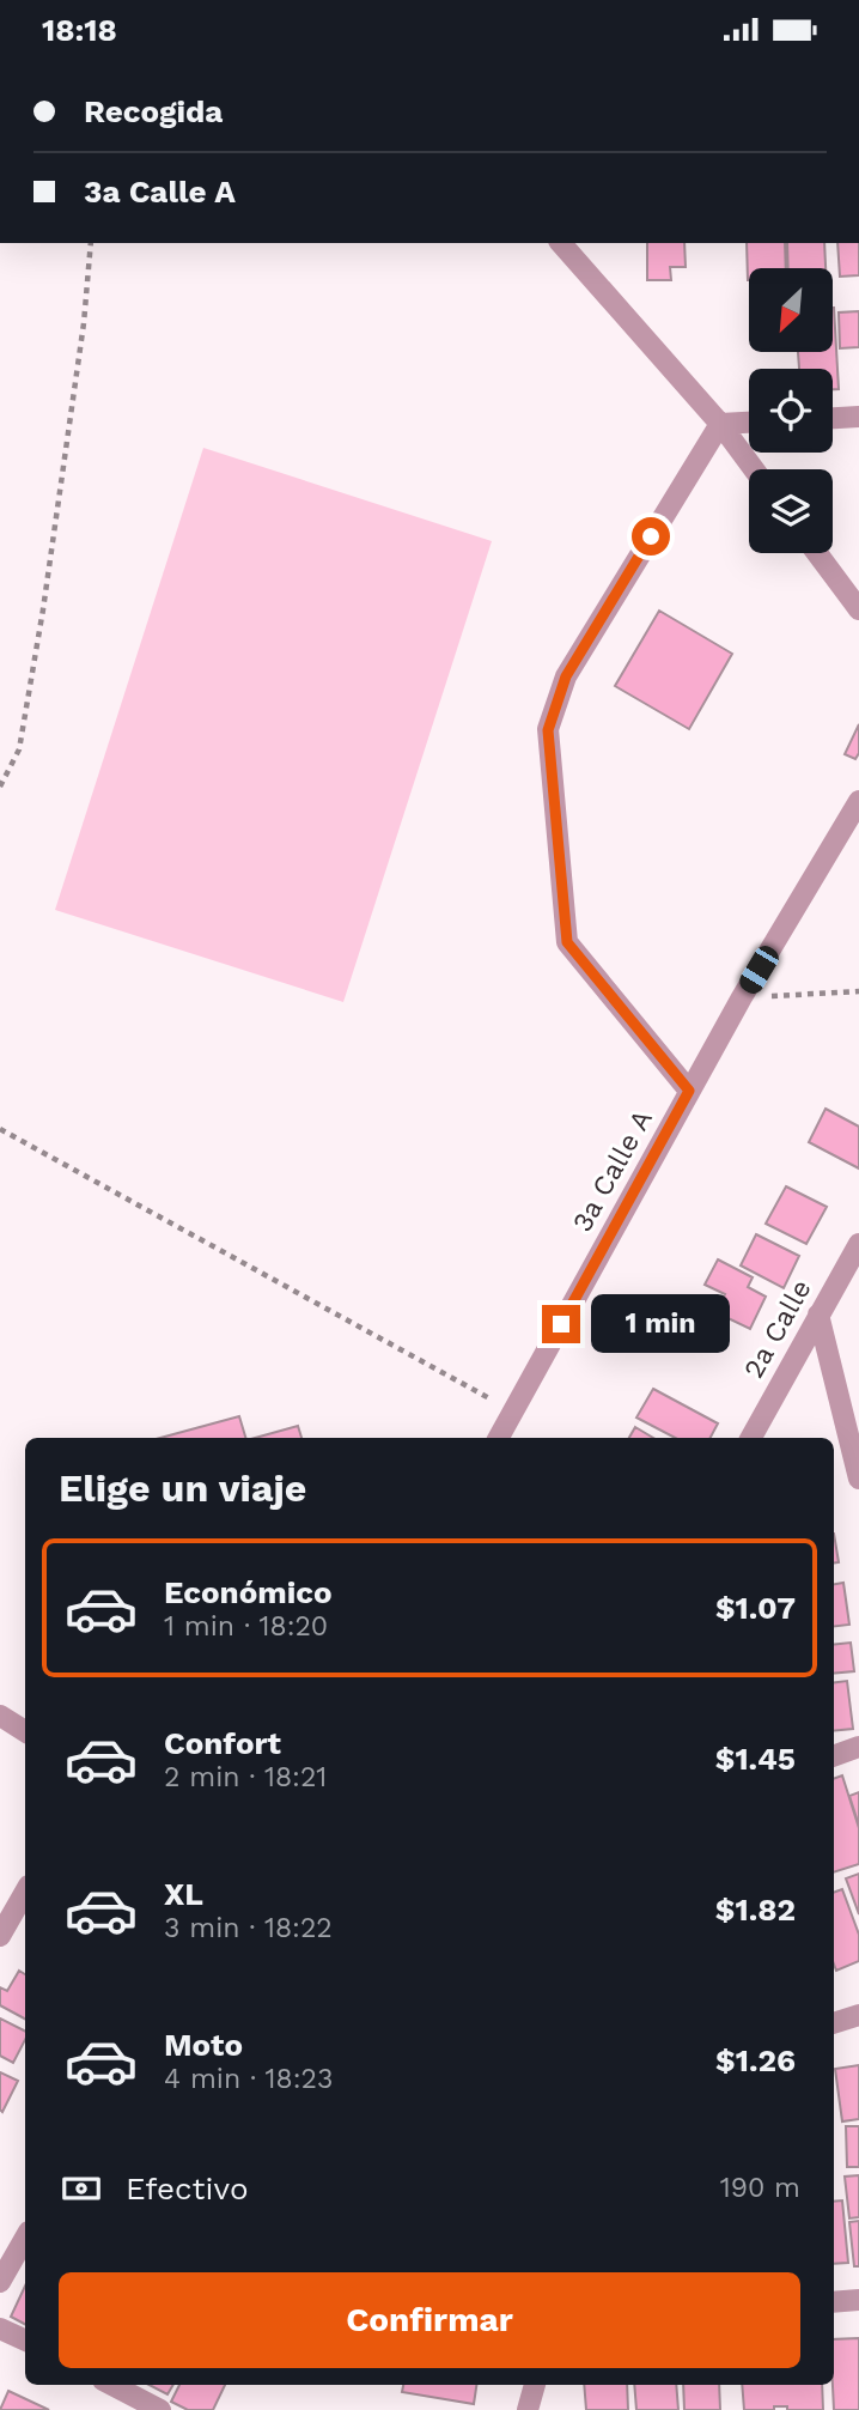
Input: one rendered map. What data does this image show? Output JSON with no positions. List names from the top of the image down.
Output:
{
  "streets": {
    "street": ["3a Calle A", "2a Calle"]
  },
  "north": "bottom left",
  "page": {
    "status": "18:18",
    "banner": ["Recogida", "3a Calle A"],
    "bubble": "1 min",
    "heading": "Elige un viaje",
    "list": [
      {
        "name": "Económico",
        "note": "1 min · 18:20",
        "value": "$1.07"
      },
      {
        "name": "Confort",
        "note": "2 min · 18:21",
        "value": "$1.45"
      },
      {
        "name": "XL",
        "note": "3 min · 18:22",
        "value": "$1.82"
      },
      {
        "name": "Moto",
        "note": "4 min · 18:23",
        "value": "$1.26"
      }
    ],
    "pay": ["Efectivo", "190 m"],
    "buttons": "Confirmar"
  }
}
